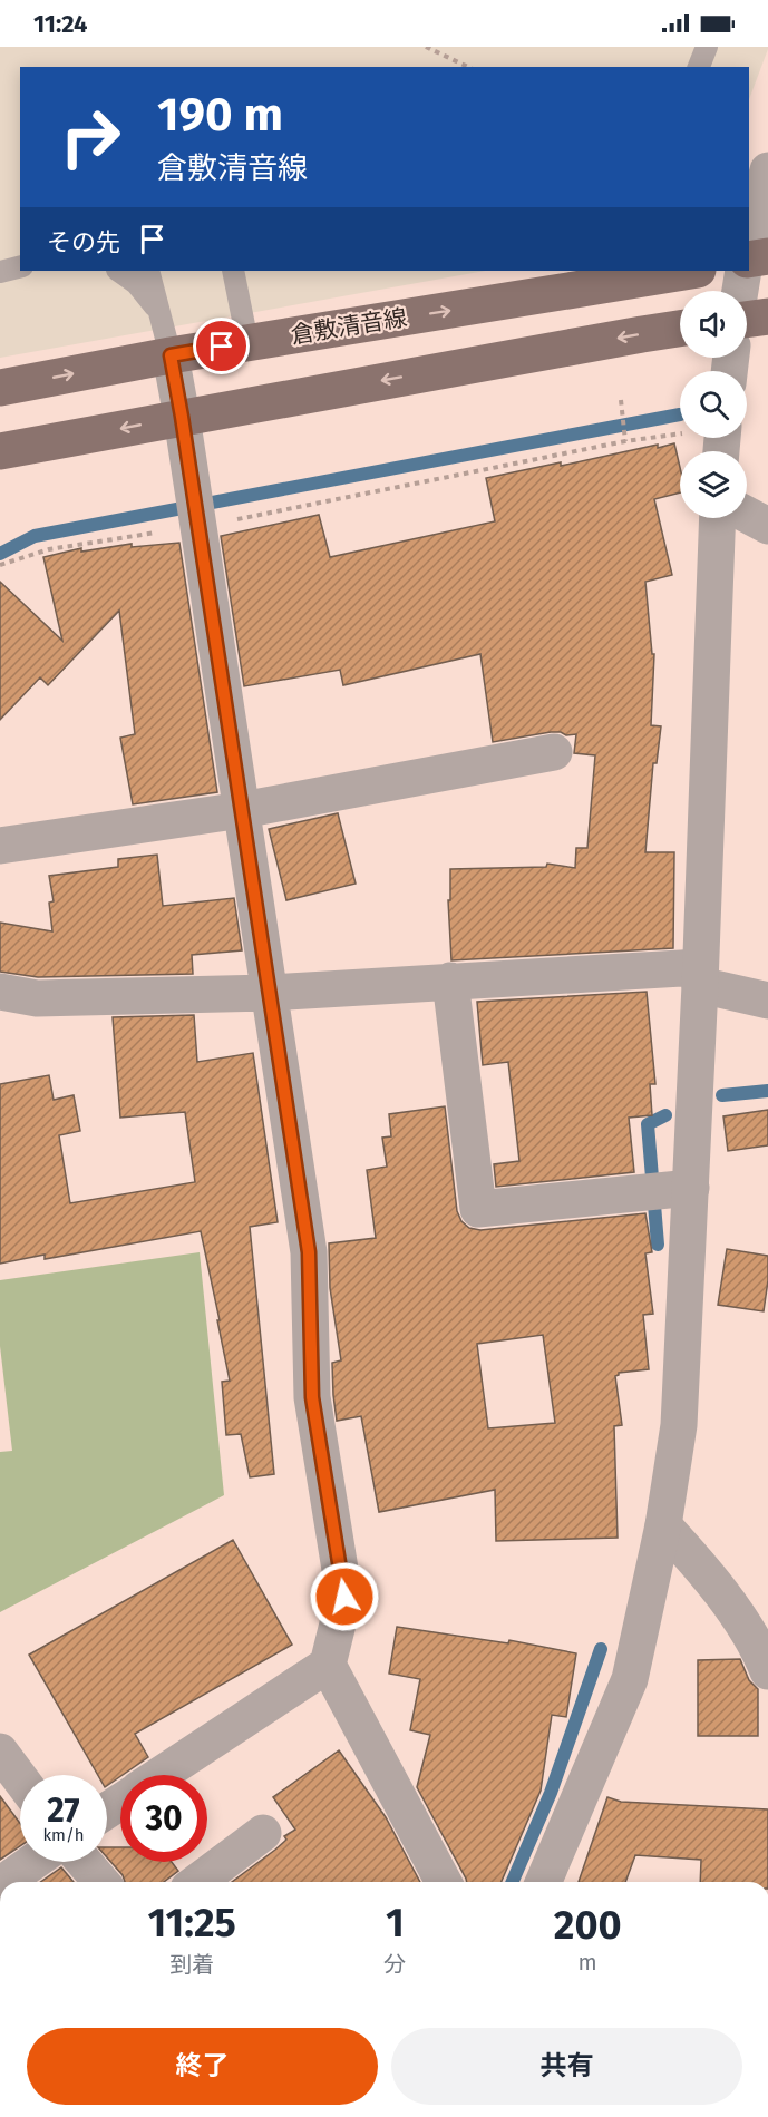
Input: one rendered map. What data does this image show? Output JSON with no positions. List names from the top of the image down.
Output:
{
  "streets": {
    "main road": ["倉敷清音線"]
  },
  "page": {
    "status": "11:24",
    "turn": ["190 m", "倉敷清音線"],
    "then": "その先",
    "speed": "27 km/h",
    "limit": "30",
    "eta": [
      "11:25",
      "到着",
      "1",
      "分",
      "200",
      "m"
    ],
    "buttons": ["終了", "共有"]
  }
}
